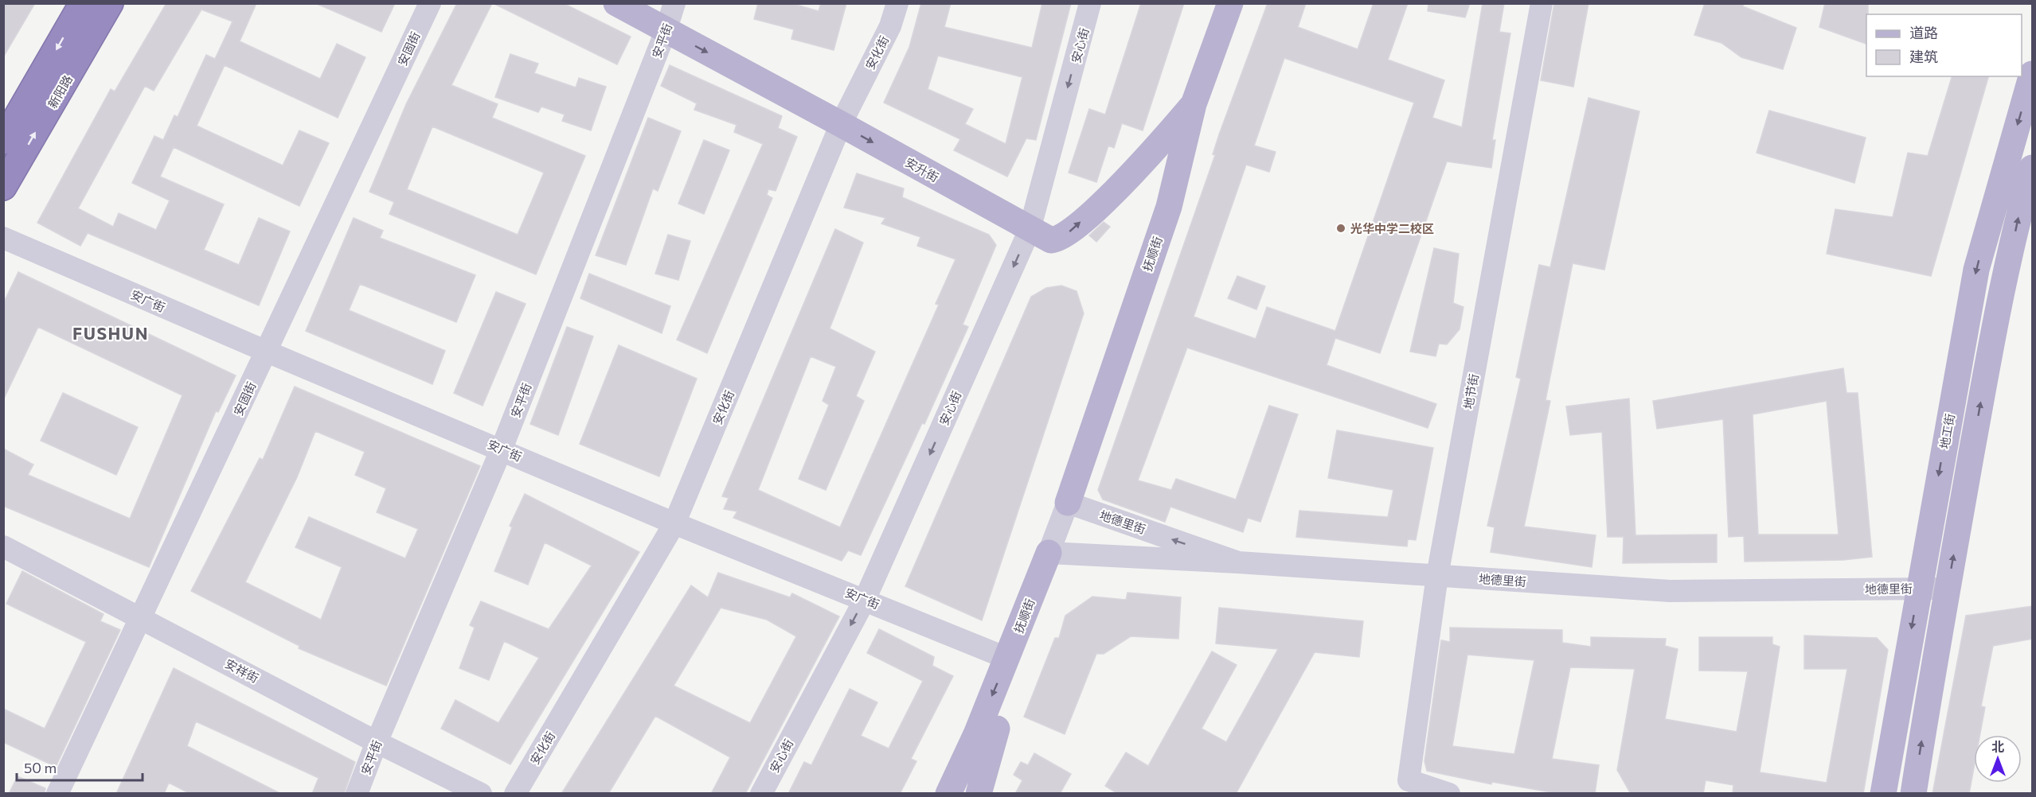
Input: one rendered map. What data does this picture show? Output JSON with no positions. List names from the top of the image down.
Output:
{
  "streets": {
    "highway": ["新阳路"],
    "main road": ["安升街", "抚顺街", "地工街"],
    "street": [
      "安平街",
      "安心街",
      "安固街",
      "安化街",
      "安广街",
      "地节街",
      "地德里街",
      "安祥街"
    ]
  },
  "crossings": [
    ["安平街", "安升街"],
    ["安平街", "安广街"],
    ["安平街", "安祥街"],
    ["安心街", "安升街"],
    ["安心街", "安广街"],
    ["安固街", "安广街"],
    ["安固街", "安祥街"],
    ["安化街", "安升街"],
    ["安化街", "安广街"],
    ["安升街", "抚顺街"],
    ["抚顺街", "安广街"],
    ["抚顺街", "地德里街"],
    ["地节街", "地德里街"],
    ["地工街", "地德里街"]
  ],
  "one_way": ["安心街", "安升街"],
  "districts": ["FUSHUN"],
  "places": ["光华中学二校区"],
  "legend": ["道路", "建筑"],
  "scale_bar": "50 m",
  "north": "top"
}
